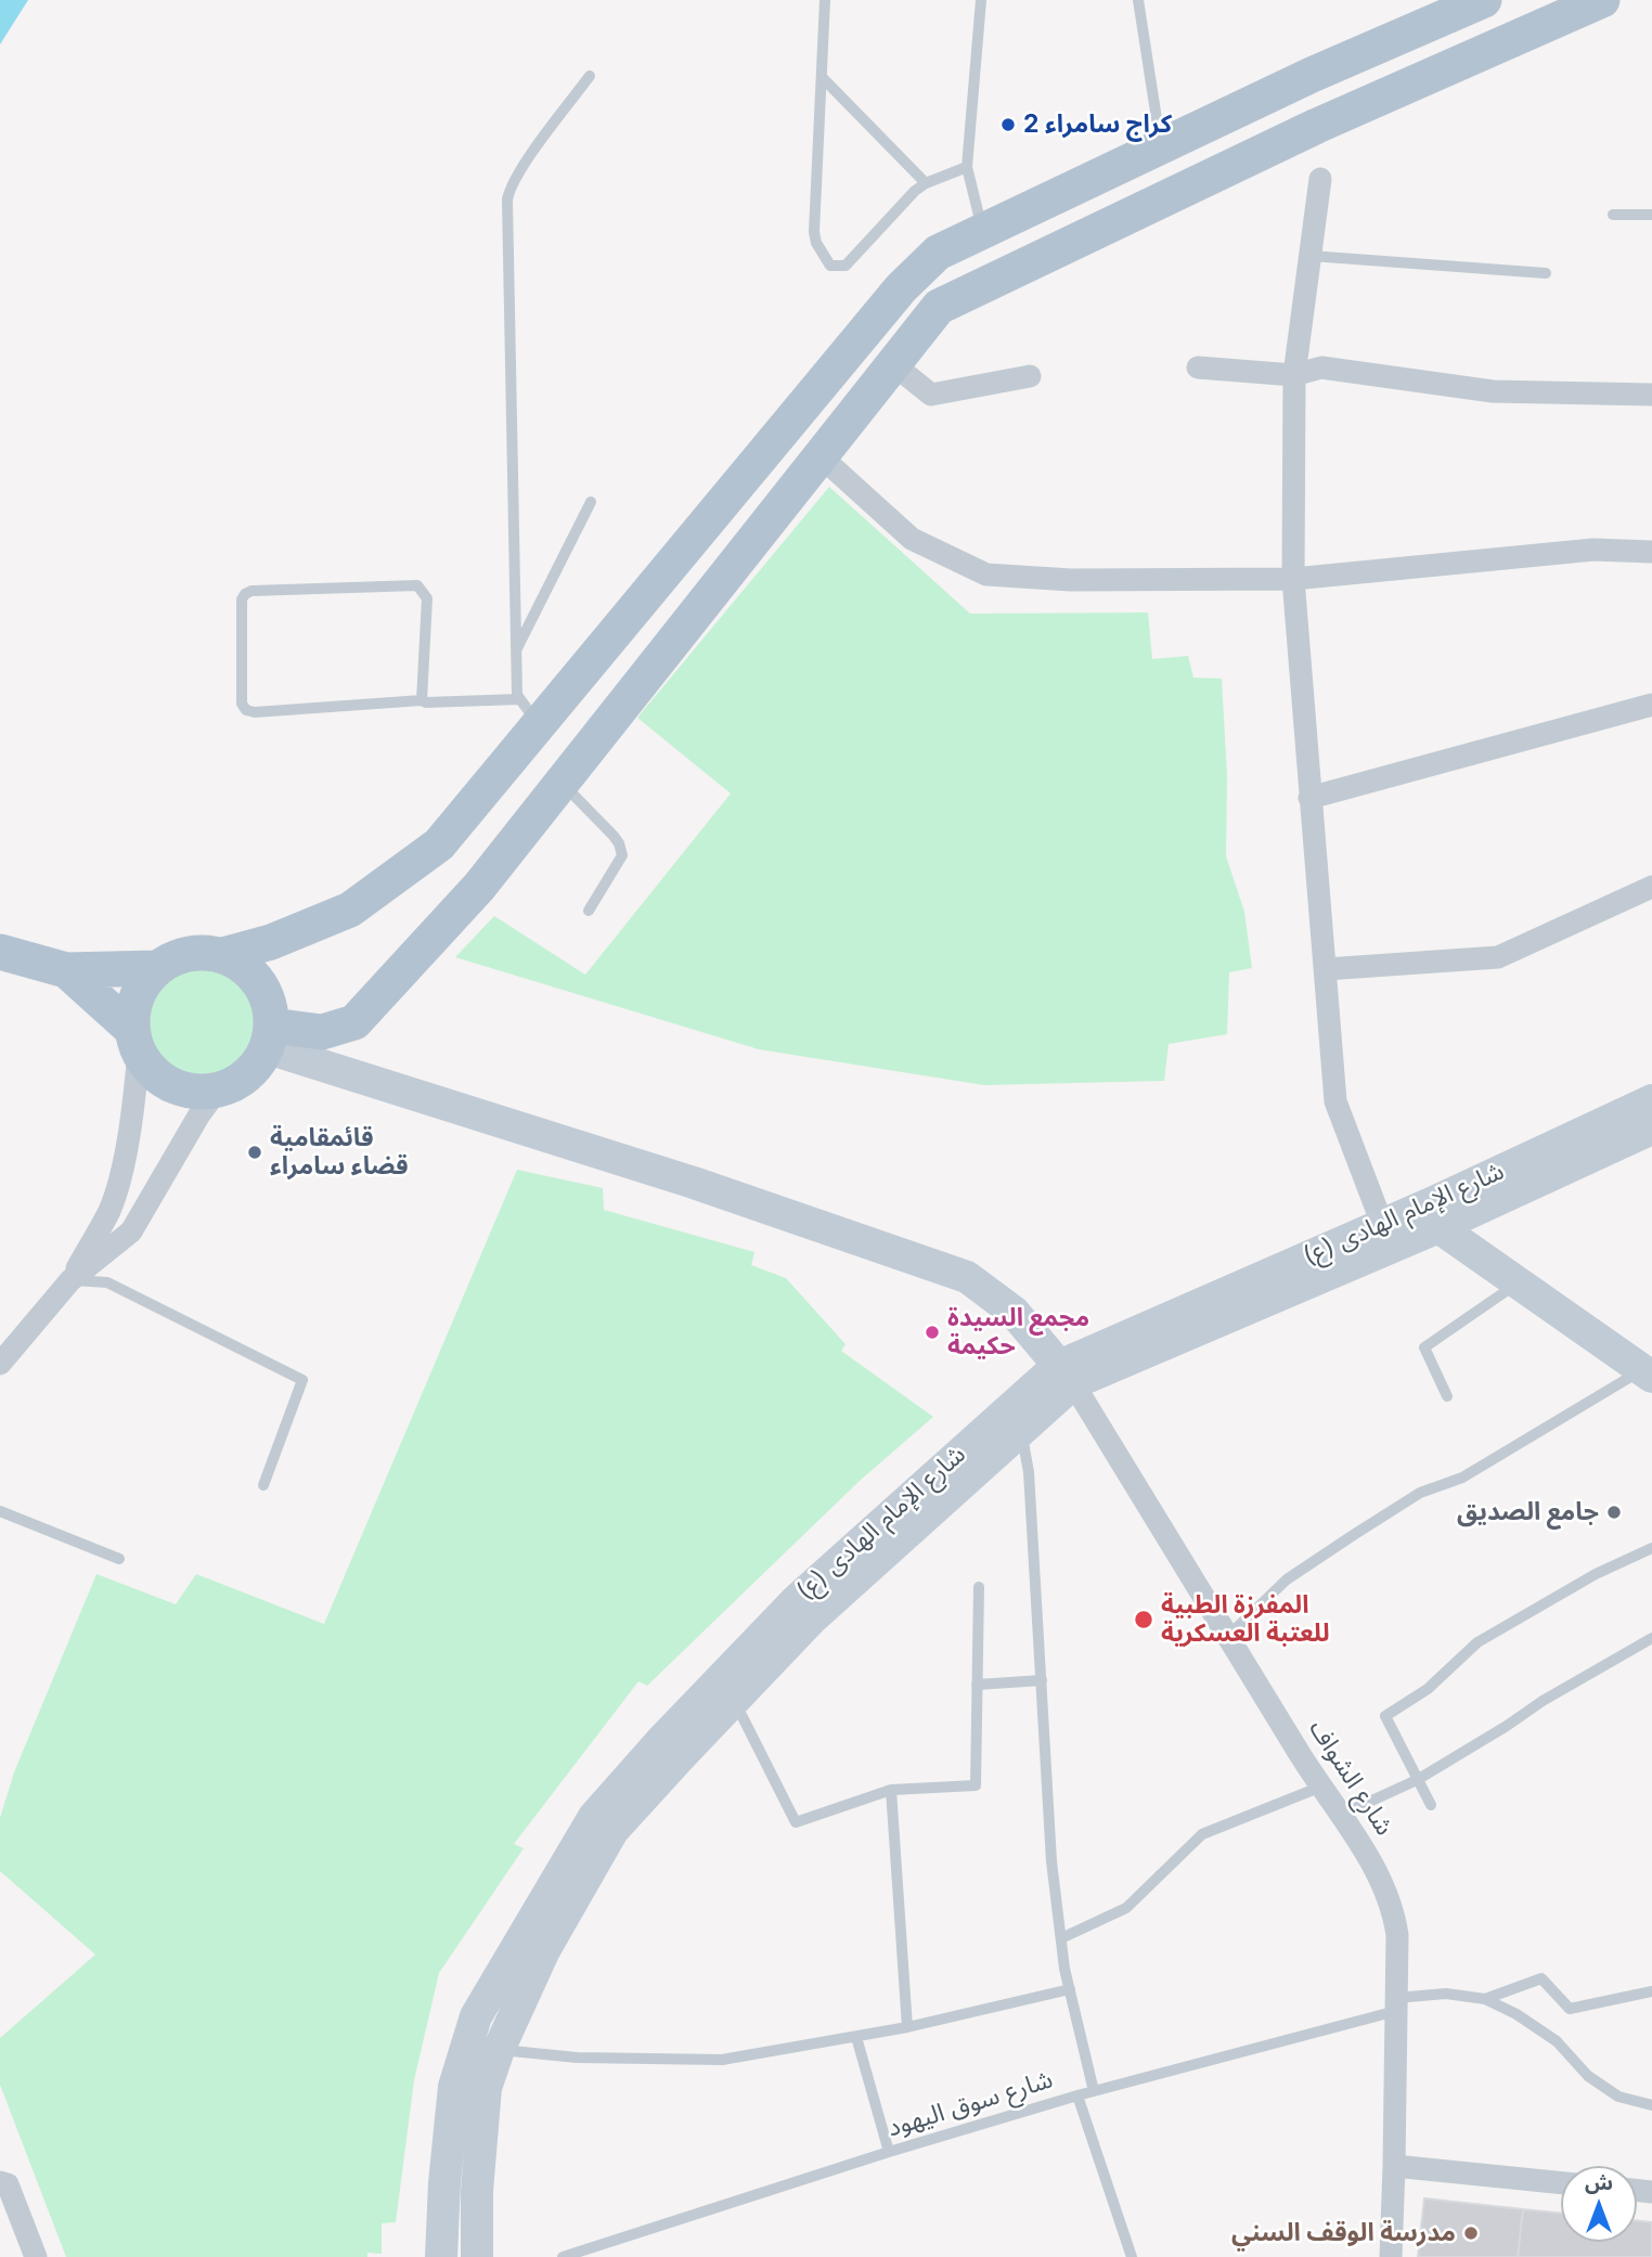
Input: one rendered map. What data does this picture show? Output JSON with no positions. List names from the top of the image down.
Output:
{
  "streets": {
    "main road": ["شارع الإمام الهادی (ع)"],
    "street": ["شارع الشواف"],
    "lane": ["شارع سوق اليهود"]
  },
  "crossings": [
    ["شارع الإمام الهادی (ع)", "شارع الشواف"],
    ["شارع الشواف", "شارع سوق اليهود"]
  ],
  "places": [
    "كراج سامراء 2",
    "قائمقامية قضاء سامراء",
    "مجمع السيدة حكيمة",
    "جامع الصديق",
    "المفرزة الطبية للعتبة العسكرية",
    "مدرسة الوقف السني"
  ],
  "north": "top"
}
